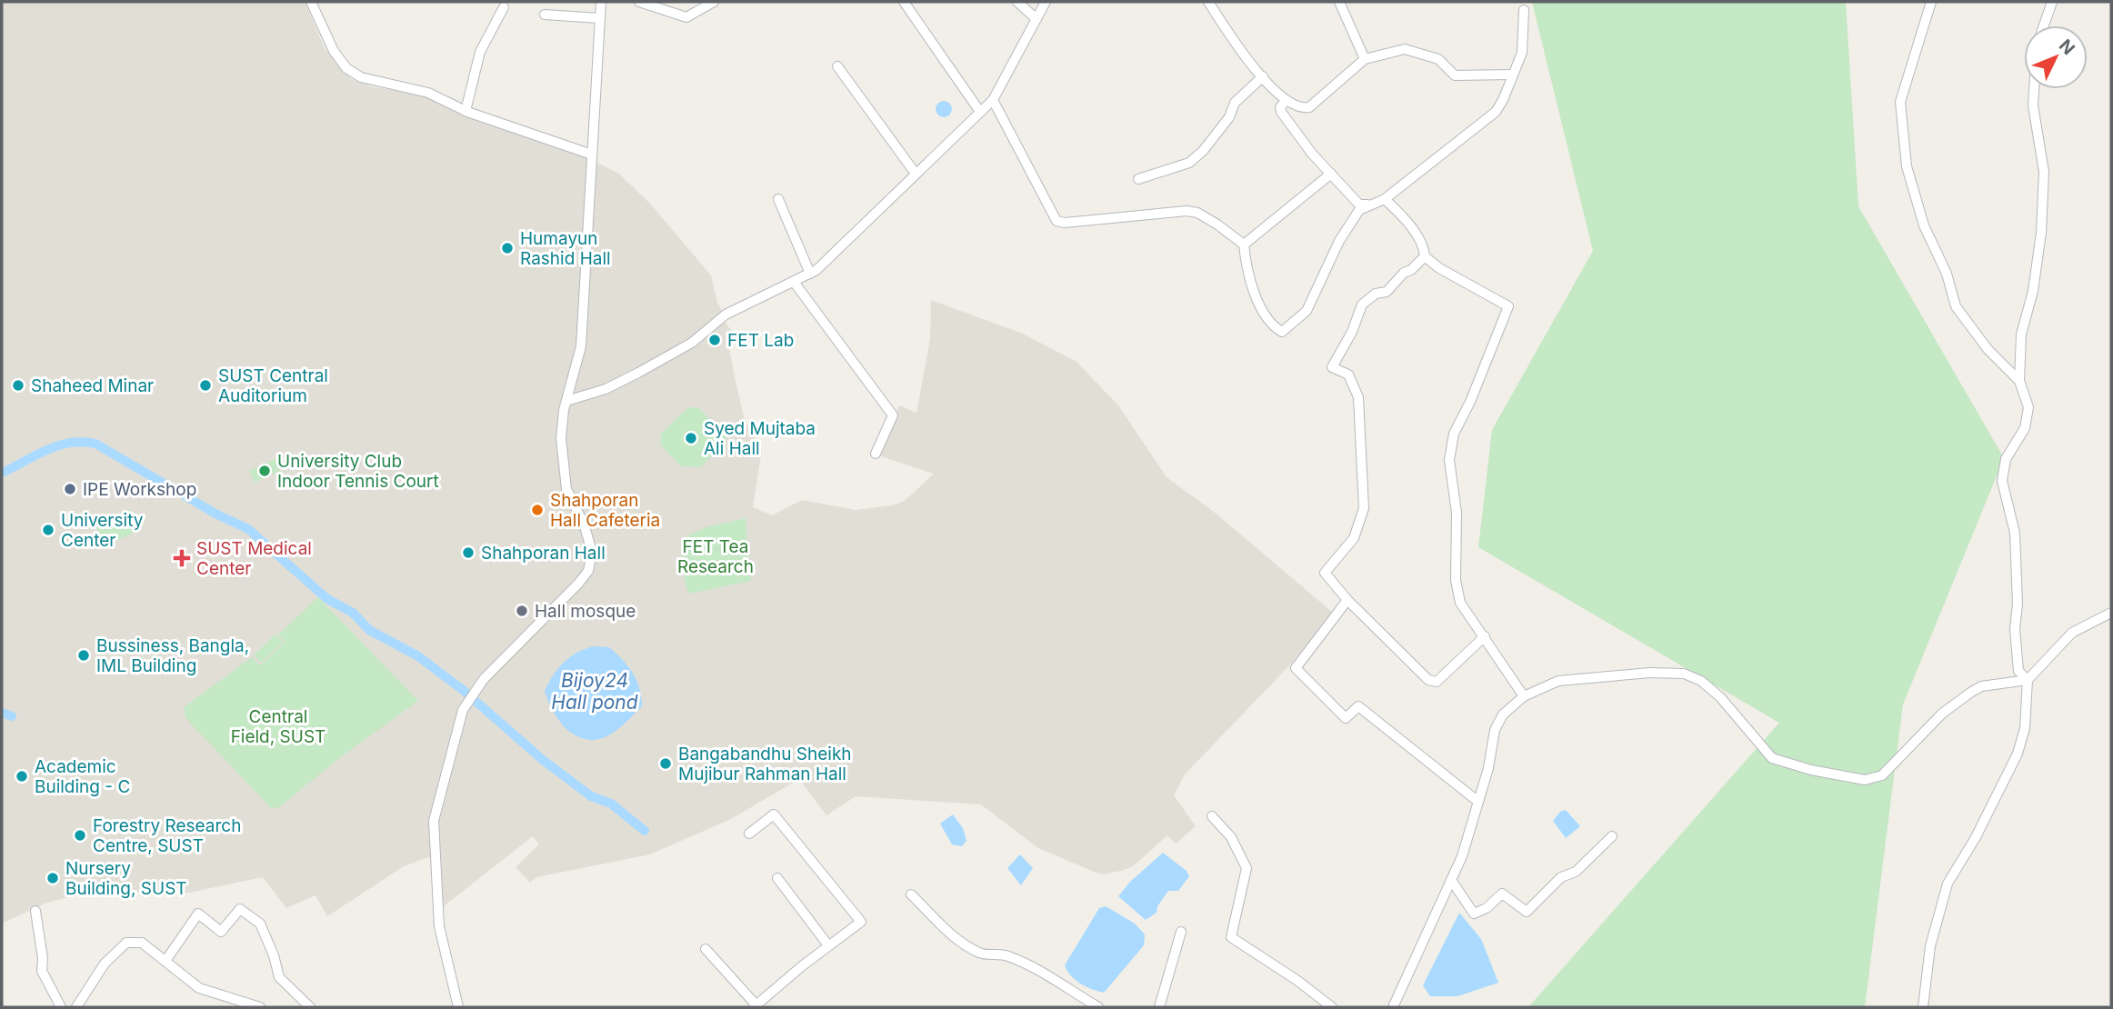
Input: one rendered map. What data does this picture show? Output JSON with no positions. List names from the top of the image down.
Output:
{
  "water": ["Bijoy24 Hall pond"],
  "parks": ["FET Tea Research", "Central Field, SUST"],
  "places": {
    "other": [
      "Humayun Rashid Hall",
      "FET Lab",
      "Shaheed Minar",
      "SUST Central Auditorium",
      "Syed Mujtaba Ali Hall",
      "University Club Indoor Tennis Court",
      "IPE Workshop",
      "Shahporan Hall Cafeteria",
      "University Center",
      "Shahporan Hall",
      "Hall mosque",
      "Bussiness, Bangla, IML Building",
      "Bangabandhu Sheikh Mujibur Rahman Hall",
      "Academic Building - C",
      "Forestry Research Centre, SUST",
      "Nursery Building, SUST"
    ],
    "health": ["SUST Medical Center"]
  },
  "north": "top right"
}
